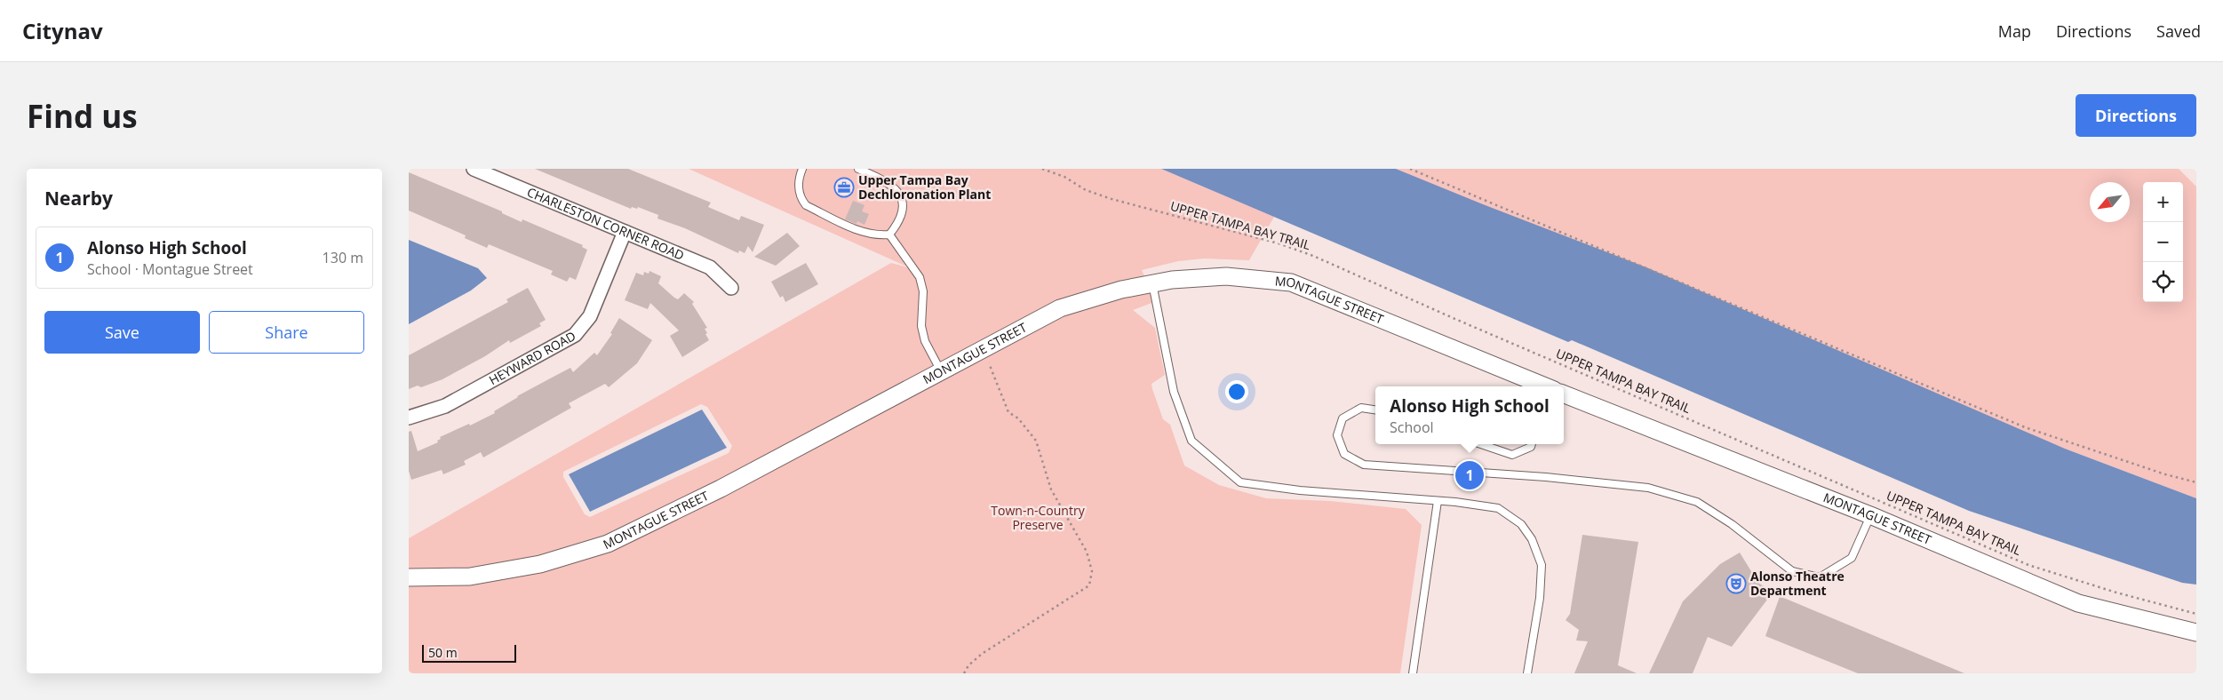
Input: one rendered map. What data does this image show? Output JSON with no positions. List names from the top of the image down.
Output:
{
  "streets": {
    "street": ["CHARLESTON CORNER ROAD", "MONTAGUE STREET", "HEYWARD ROAD"],
    "path": ["UPPER TAMPA BAY TRAIL"]
  },
  "crossings": [
    ["CHARLESTON CORNER ROAD", "HEYWARD ROAD"]
  ],
  "parks": ["Town-n-Country Preserve"],
  "places": {
    "office": ["Upper Tampa Bay Dechloronation Plant"],
    "theatre": ["Alonso Theatre Department"]
  },
  "scale_bar": "50 m",
  "north": "bottom left",
  "page": {
    "header": "Citynav",
    "nav": ["Map", "Directions", "Saved"],
    "buttons": [
      "Directions",
      ["Save", "Share"]
    ],
    "title": "Find us",
    "heading": "Nearby",
    "map_buttons": ["+", "−"],
    "list": [
      {
        "mark": "1",
        "name": "Alonso High School",
        "note": "School · Montague Street",
        "value": "130 m"
      }
    ],
    "popup": ["Alonso High School", "School"],
    "pins": "1",
    "scale": "50 m"
  }
}
